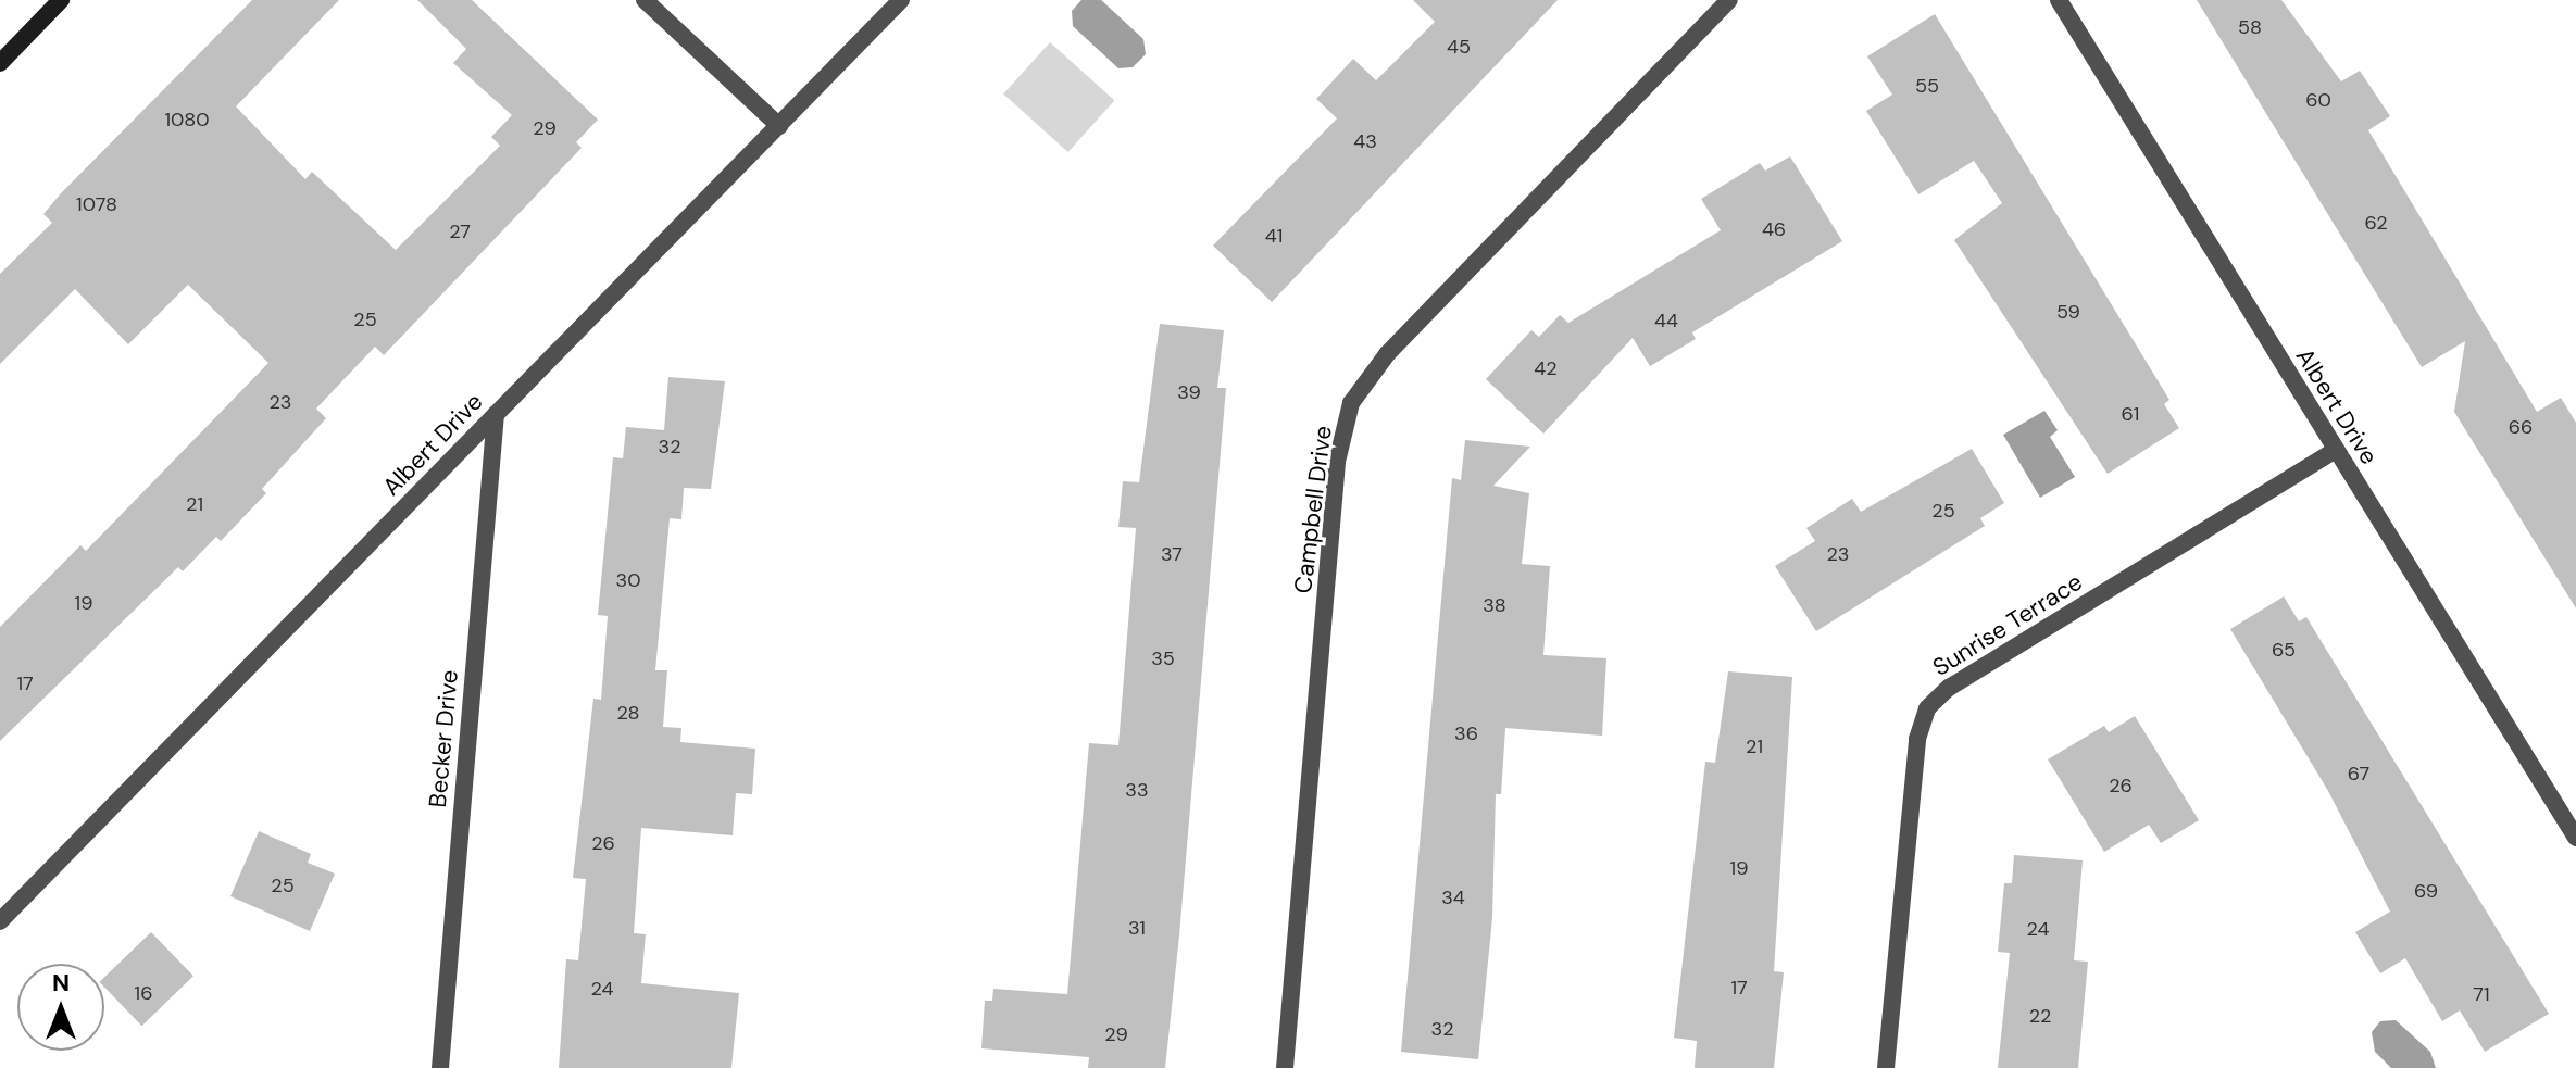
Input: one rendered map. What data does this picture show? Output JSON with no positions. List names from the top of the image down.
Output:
{
  "streets": {
    "street": [
      "Albert Drive",
      "Campbell Drive",
      "Sunrise Terrace",
      "Becker Drive"
    ]
  },
  "crossings": [
    ["Albert Drive", "Sunrise Terrace"],
    ["Albert Drive", "Becker Drive"]
  ],
  "house_numbers": [
    "58",
    "45",
    "55",
    "60",
    "1080",
    "29",
    "43",
    "1078",
    "62",
    "46",
    "27",
    "41",
    "59",
    "25",
    "44",
    "42",
    "39",
    "23",
    "61",
    "66",
    "32",
    "21",
    "25",
    "37",
    "23",
    "30",
    "19",
    "38",
    "65",
    "35",
    "17",
    "28",
    "36",
    "21",
    "67",
    "26",
    "33",
    "26",
    "19",
    "25",
    "69",
    "34",
    "31",
    "24",
    "17",
    "24",
    "16",
    "71",
    "22",
    "32",
    "29"
  ],
  "north": "top"
}
